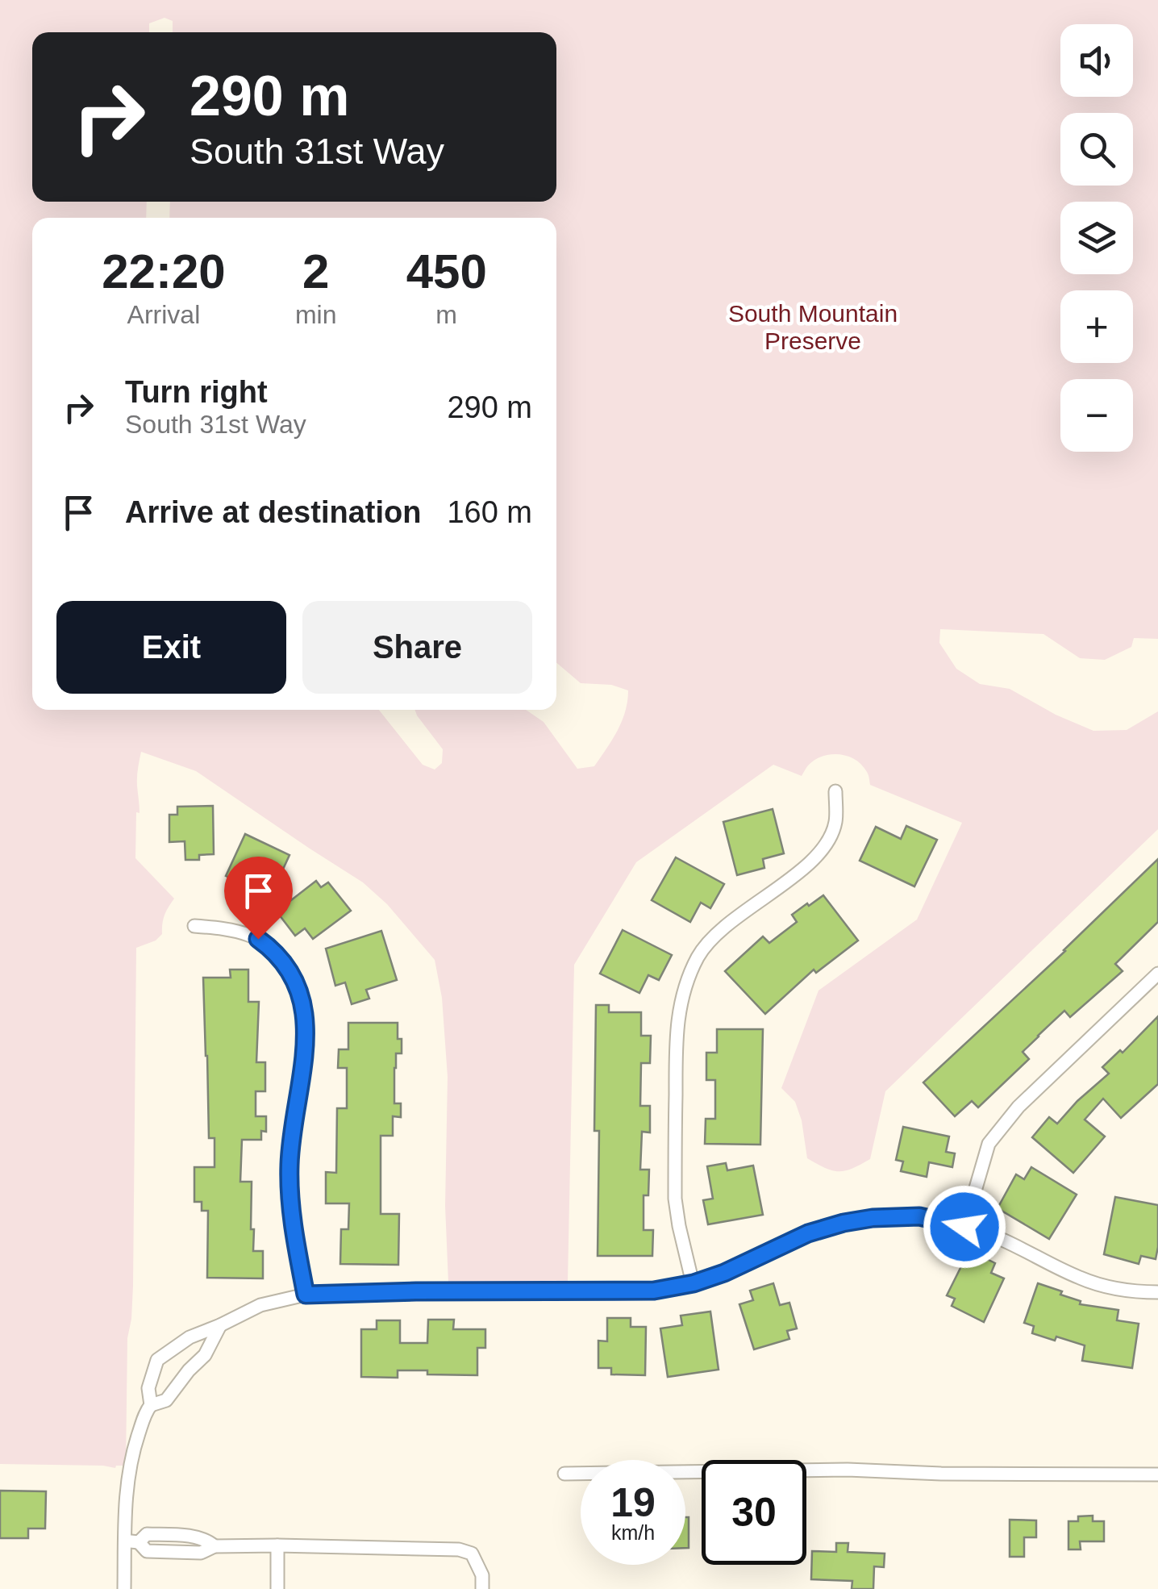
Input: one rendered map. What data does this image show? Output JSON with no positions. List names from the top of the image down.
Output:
{
  "parks": ["South Mountain Preserve"],
  "page": {
    "map_buttons": ["+", "−"],
    "turn": ["290 m", "South 31st Way"],
    "eta": [
      "22:20",
      "Arrival",
      "2",
      "min",
      "450",
      "m"
    ],
    "list": [
      {
        "name": "Turn right",
        "note": "South 31st Way",
        "value": "290 m"
      },
      {
        "name": "Arrive at destination",
        "value": "160 m"
      }
    ],
    "buttons": ["Exit", "Share"],
    "speed": "19 km/h",
    "limit": "30"
  }
}
